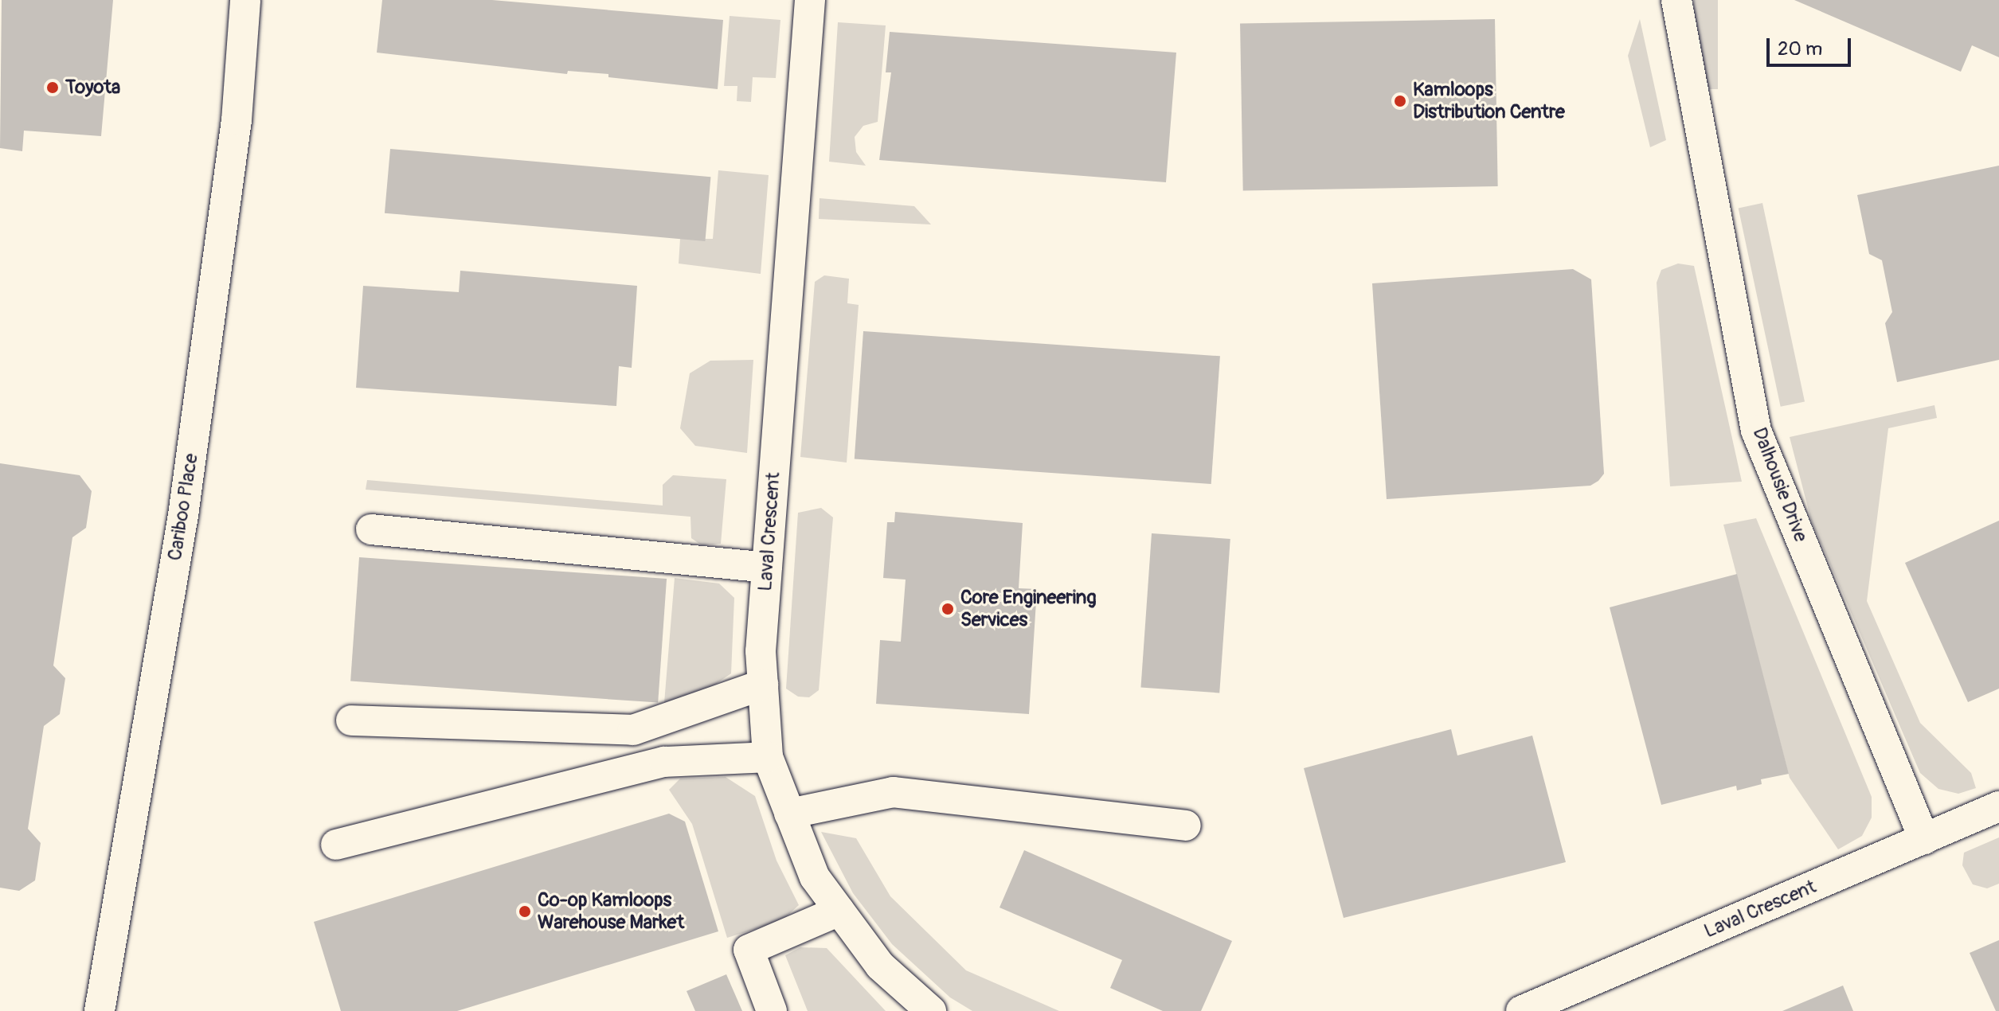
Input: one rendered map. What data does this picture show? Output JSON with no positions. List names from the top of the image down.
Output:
{
  "streets": {
    "street": ["Dalhousie Drive", "Cariboo Place", "Laval Crescent"]
  },
  "crossings": [
    ["Dalhousie Drive", "Laval Crescent"]
  ],
  "places": [
    "Toyota",
    "Kamloops Distribution Centre",
    "Core Engineering Services",
    "Co-op Kamloops Warehouse Market"
  ],
  "scale_bar": "20 m"
}
